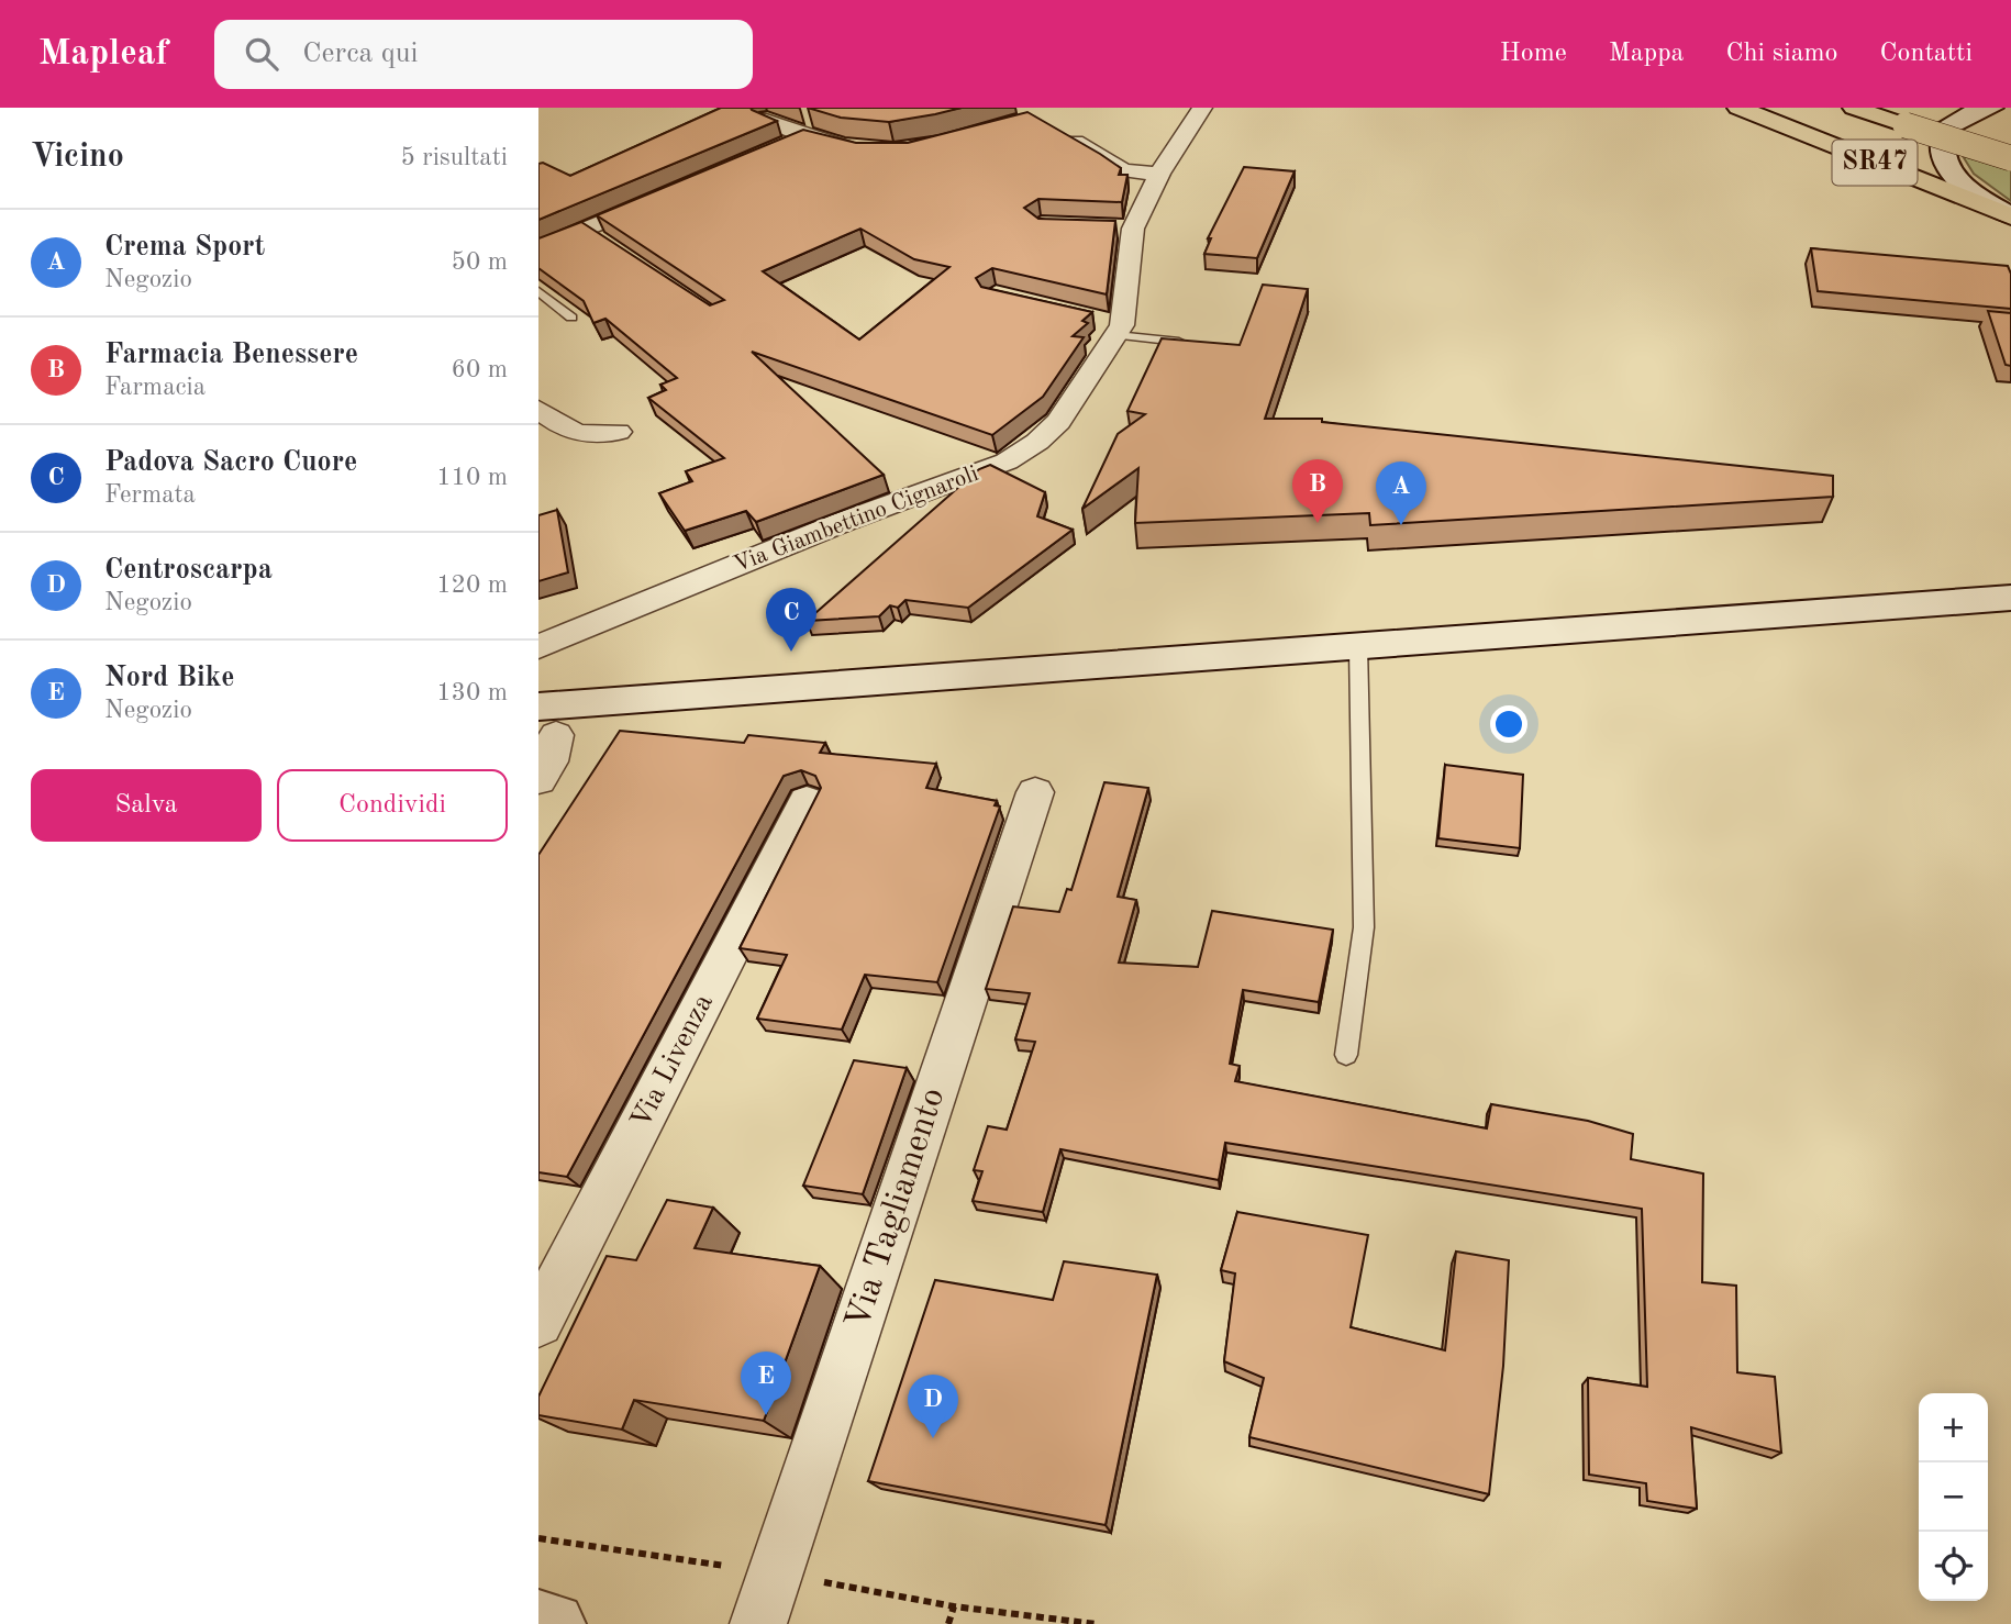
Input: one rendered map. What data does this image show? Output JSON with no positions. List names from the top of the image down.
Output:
{
  "streets": {
    "highway": ["SR47"],
    "street": ["Via Giambettino Cignaroli", "Via Livenza", "Via Tagliamento"]
  },
  "page": {
    "header": "Mapleaf",
    "search": "Cerca qui",
    "nav": [
      "Home",
      "Mappa",
      "Chi siamo",
      "Contatti"
    ],
    "heading": ["Vicino", "5 risultati"],
    "list": [
      {
        "mark": "A",
        "name": "Crema Sport",
        "note": "Negozio",
        "value": "50 m"
      },
      {
        "mark": "B",
        "name": "Farmacia Benessere",
        "note": "Farmacia",
        "value": "60 m"
      },
      {
        "mark": "C",
        "name": "Padova Sacro Cuore",
        "note": "Fermata",
        "value": "110 m"
      },
      {
        "mark": "D",
        "name": "Centroscarpa",
        "note": "Negozio",
        "value": "120 m"
      },
      {
        "mark": "E",
        "name": "Nord Bike",
        "note": "Negozio",
        "value": "130 m"
      }
    ],
    "pins": [
      "B",
      "A",
      "C",
      "E",
      "D"
    ],
    "buttons": ["Salva", "Condividi"],
    "map_buttons": ["+", "−"]
  }
}
